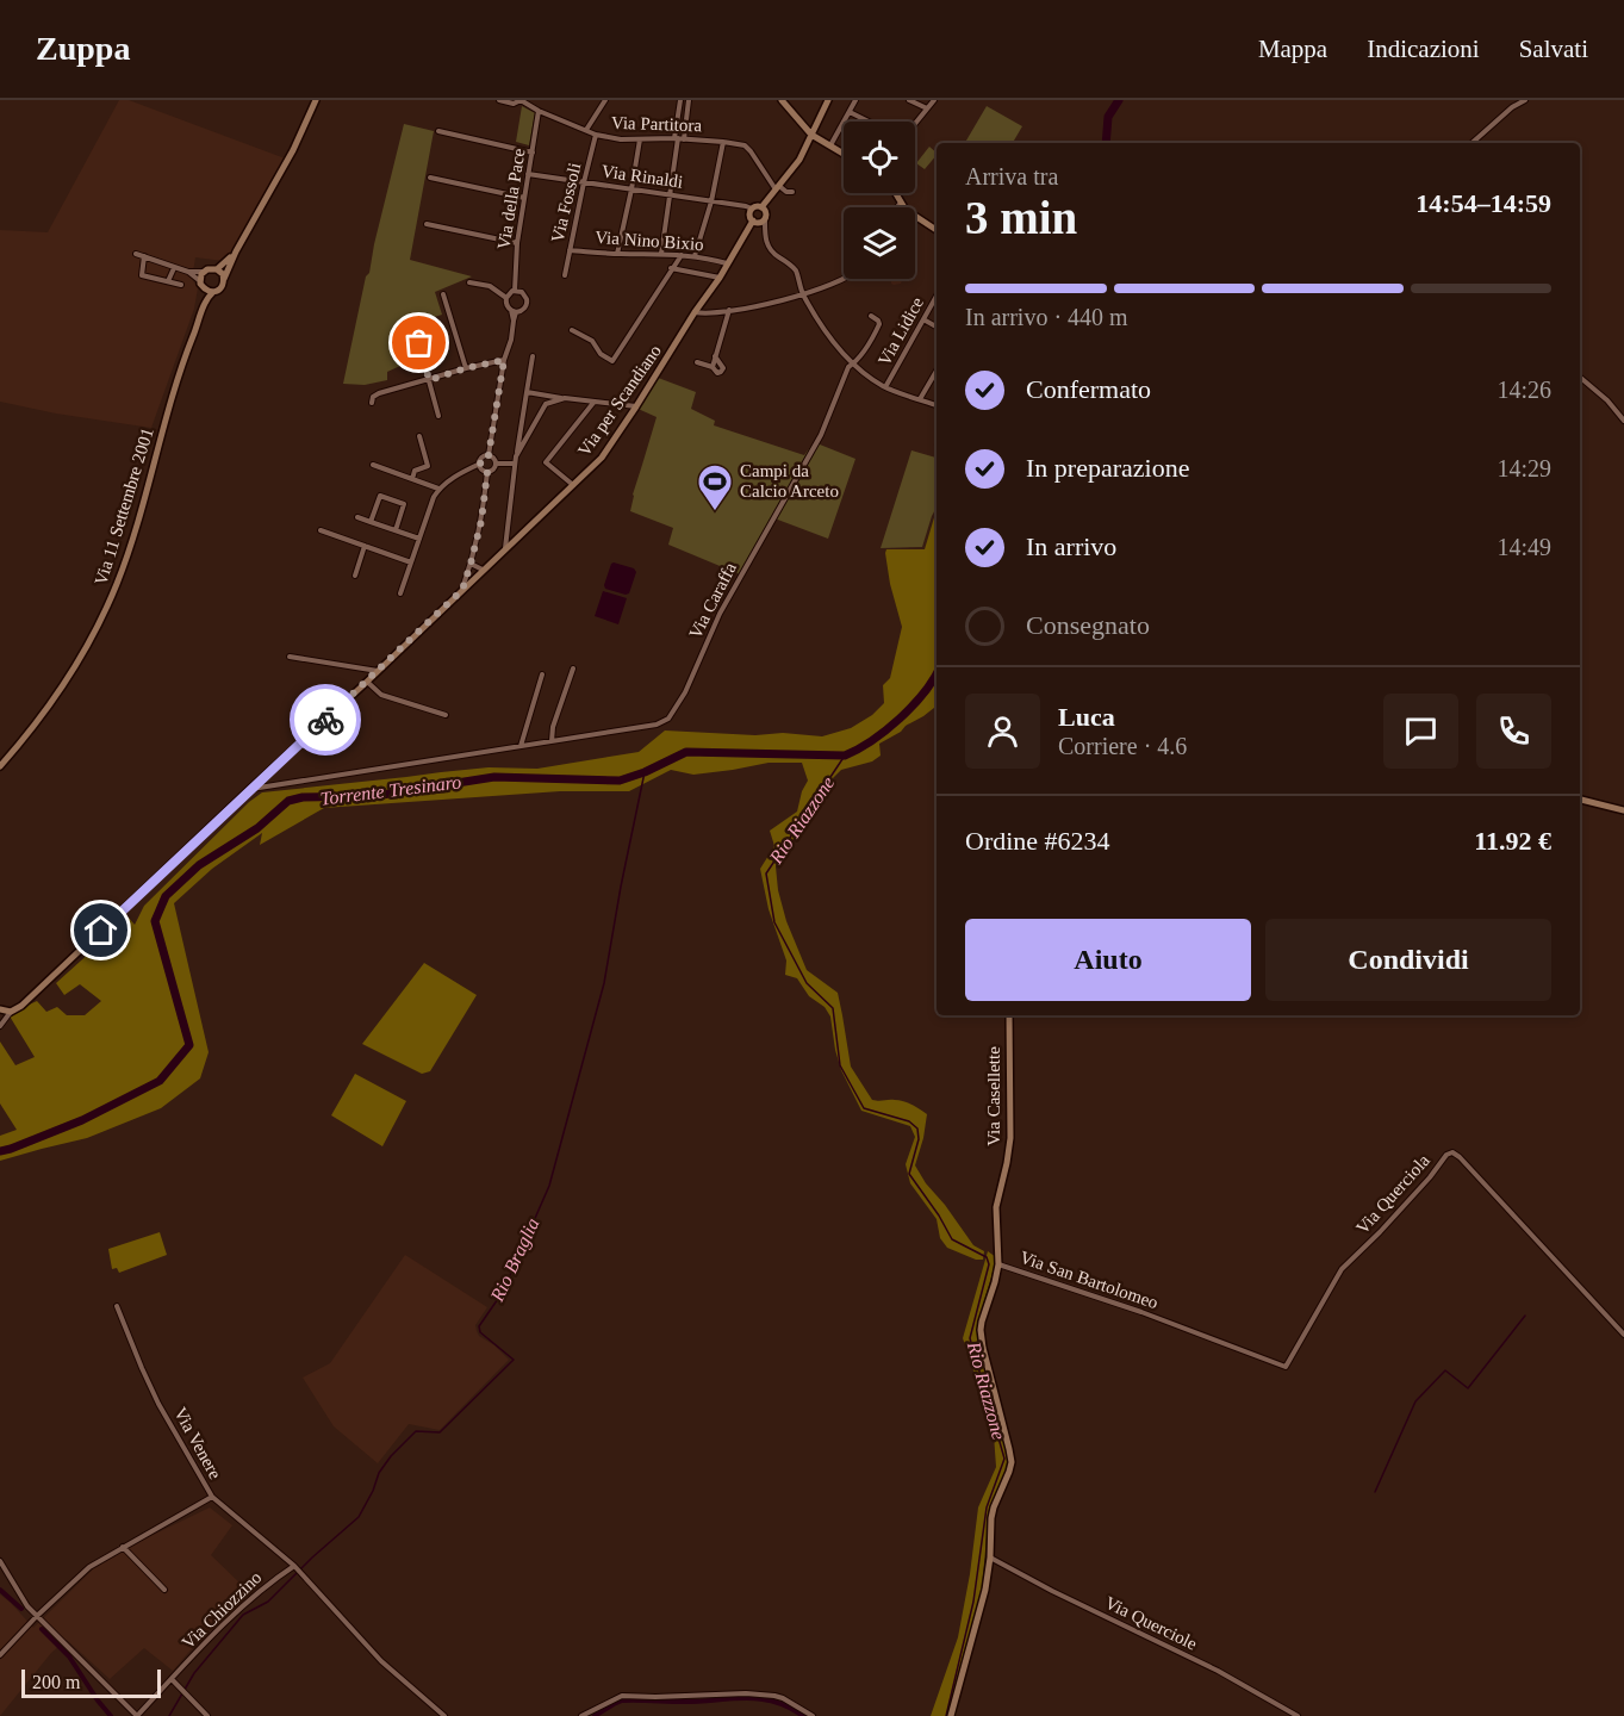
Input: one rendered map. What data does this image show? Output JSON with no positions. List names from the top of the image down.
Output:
{
  "streets": {
    "street": [
      "Via Partitora",
      "Via Rinaldi",
      "Via della Pace",
      "Via Fossoli",
      "Via Nino Bixio",
      "Via Lidice",
      "Via per Scandiano",
      "Via 11 Settembre 2001",
      "Via Caraffa",
      "Via Casellette",
      "Via Querciola",
      "Via San Bartolomeo",
      "Via Venere",
      "Via Chiozzino",
      "Via Querciole"
    ]
  },
  "crossings": [
    ["Via Partitora", "Via della Pace"],
    ["Via Partitora", "Via Fossoli"],
    ["Via Rinaldi", "Via della Pace"],
    ["Via Rinaldi", "Via Fossoli"],
    ["Via Rinaldi", "Via per Scandiano"],
    ["Via Fossoli", "Via Nino Bixio"],
    ["Via Nino Bixio", "Via per Scandiano"],
    ["Via per Scandiano", "Via Caraffa"],
    ["Via Casellette", "Via San Bartolomeo"],
    ["Via Querciola", "Via San Bartolomeo"],
    ["Via San Bartolomeo", "Via Querciole"],
    ["Via Venere", "Via Chiozzino"]
  ],
  "water": ["Torrente Tresinaro", "Rio Riazzone", "Rio Braglia"],
  "places": {
    "sports": ["Campi da Calcio Arceto"]
  },
  "scale_bar": "200 m",
  "page": {
    "header": "Zuppa",
    "nav": ["Mappa", "Indicazioni", "Salvati"],
    "heading": ["3 min", "Arriva tra", "14:54–14:59"],
    "panel": [
      "Luca",
      "Corriere · 4.6",
      "Ordine #6234",
      "11.92 €"
    ],
    "bar": "In arrivo · 440 m",
    "list": [
      ["Confermato", "14:26"],
      ["In preparazione", "14:29"],
      ["In arrivo", "14:49"],
      "Consegnato"
    ],
    "buttons": ["Aiuto", "Condividi"],
    "scale": "200 m"
  }
}
